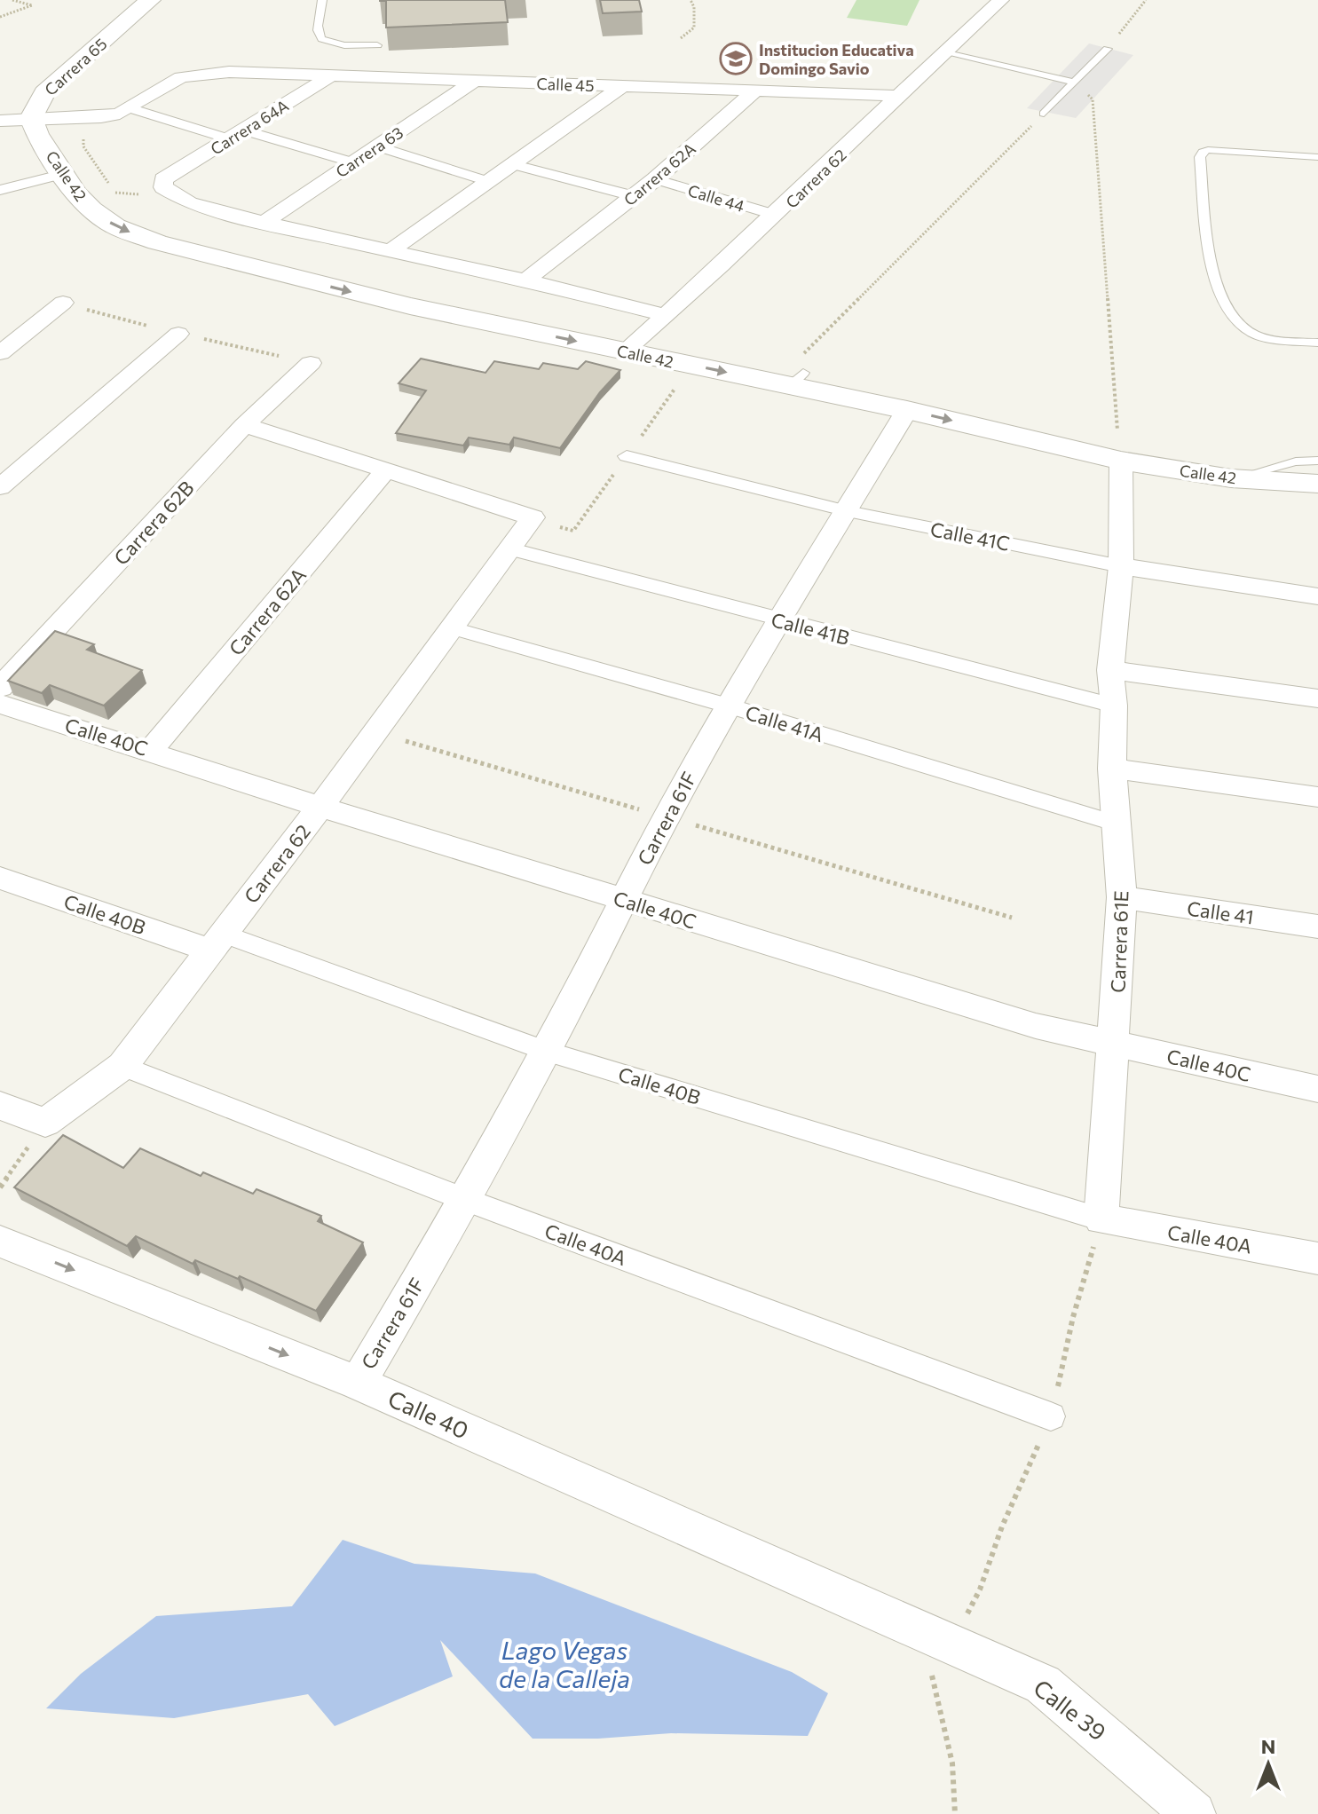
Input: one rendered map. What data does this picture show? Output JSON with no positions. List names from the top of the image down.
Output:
{
  "streets": {
    "street": [
      "Carrera 65",
      "Calle 45",
      "Carrera 64A",
      "Carrera 63",
      "Carrera 62A",
      "Calle 42",
      "Carrera 62",
      "Calle 44",
      "Carrera 62B",
      "Calle 41C",
      "Calle 41B",
      "Calle 41A",
      "Calle 40C",
      "Carrera 61F",
      "Calle 41",
      "Calle 40B",
      "Carrera 61E",
      "Calle 40A",
      "Calle 40",
      "Calle 39"
    ]
  },
  "crossings": [
    ["Carrera 65", "Calle 42"],
    ["Calle 45", "Carrera 64A"],
    ["Calle 45", "Carrera 63"],
    ["Calle 45", "Carrera 62A"],
    ["Calle 45", "Carrera 62"],
    ["Carrera 64A", "Carrera 63"],
    ["Carrera 62A", "Carrera 62"],
    ["Carrera 62A", "Calle 44"],
    ["Carrera 62A", "Calle 40C"],
    ["Calle 42", "Carrera 62"],
    ["Calle 42", "Carrera 61F"],
    ["Calle 42", "Carrera 61E"],
    ["Carrera 62", "Calle 44"],
    ["Carrera 62", "Calle 41B"],
    ["Carrera 62", "Calle 41A"],
    ["Carrera 62", "Calle 40C"],
    ["Carrera 62", "Calle 40B"],
    ["Carrera 62", "Calle 40A"],
    ["Calle 41C", "Carrera 61F"],
    ["Calle 41C", "Carrera 61E"],
    ["Calle 41B", "Carrera 61F"],
    ["Calle 41B", "Carrera 61E"],
    ["Calle 41A", "Carrera 61F"],
    ["Calle 41A", "Carrera 61E"],
    ["Calle 40C", "Carrera 61F"],
    ["Calle 40C", "Carrera 61E"],
    ["Carrera 61F", "Calle 40B"],
    ["Carrera 61F", "Calle 40A"],
    ["Carrera 61F", "Calle 40"],
    ["Calle 41", "Carrera 61E"],
    ["Calle 40B", "Carrera 61E"],
    ["Calle 40B", "Calle 40A"],
    ["Carrera 61E", "Calle 40A"],
    ["Calle 40", "Calle 39"]
  ],
  "one_way": ["Calle 40"],
  "water": ["Lago Vegas de la Calleja"],
  "places": {
    "school or university": ["Institucion Educativa Domingo Savio"]
  },
  "north": "top"
}
